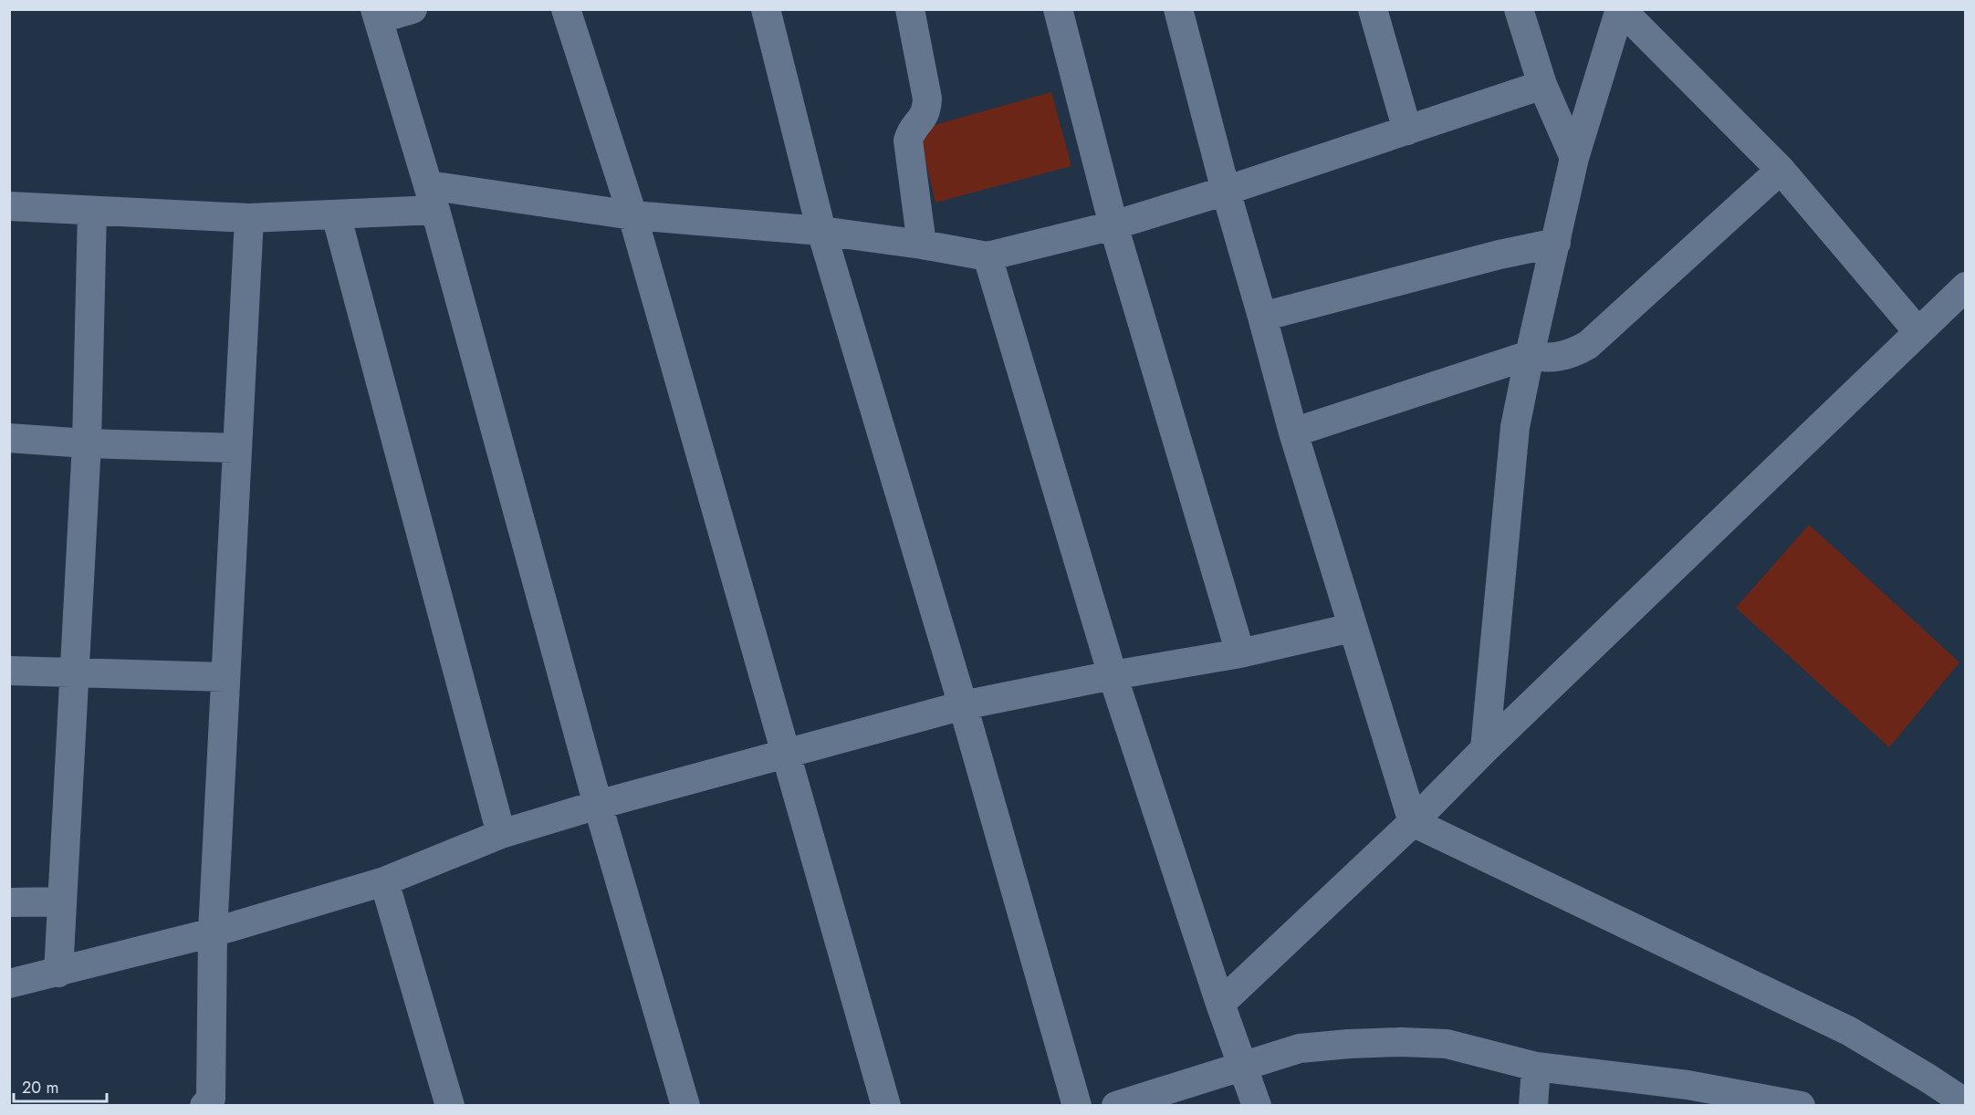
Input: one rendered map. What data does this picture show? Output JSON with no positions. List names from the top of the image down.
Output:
{
  "scale_bar": "20 m"
}
